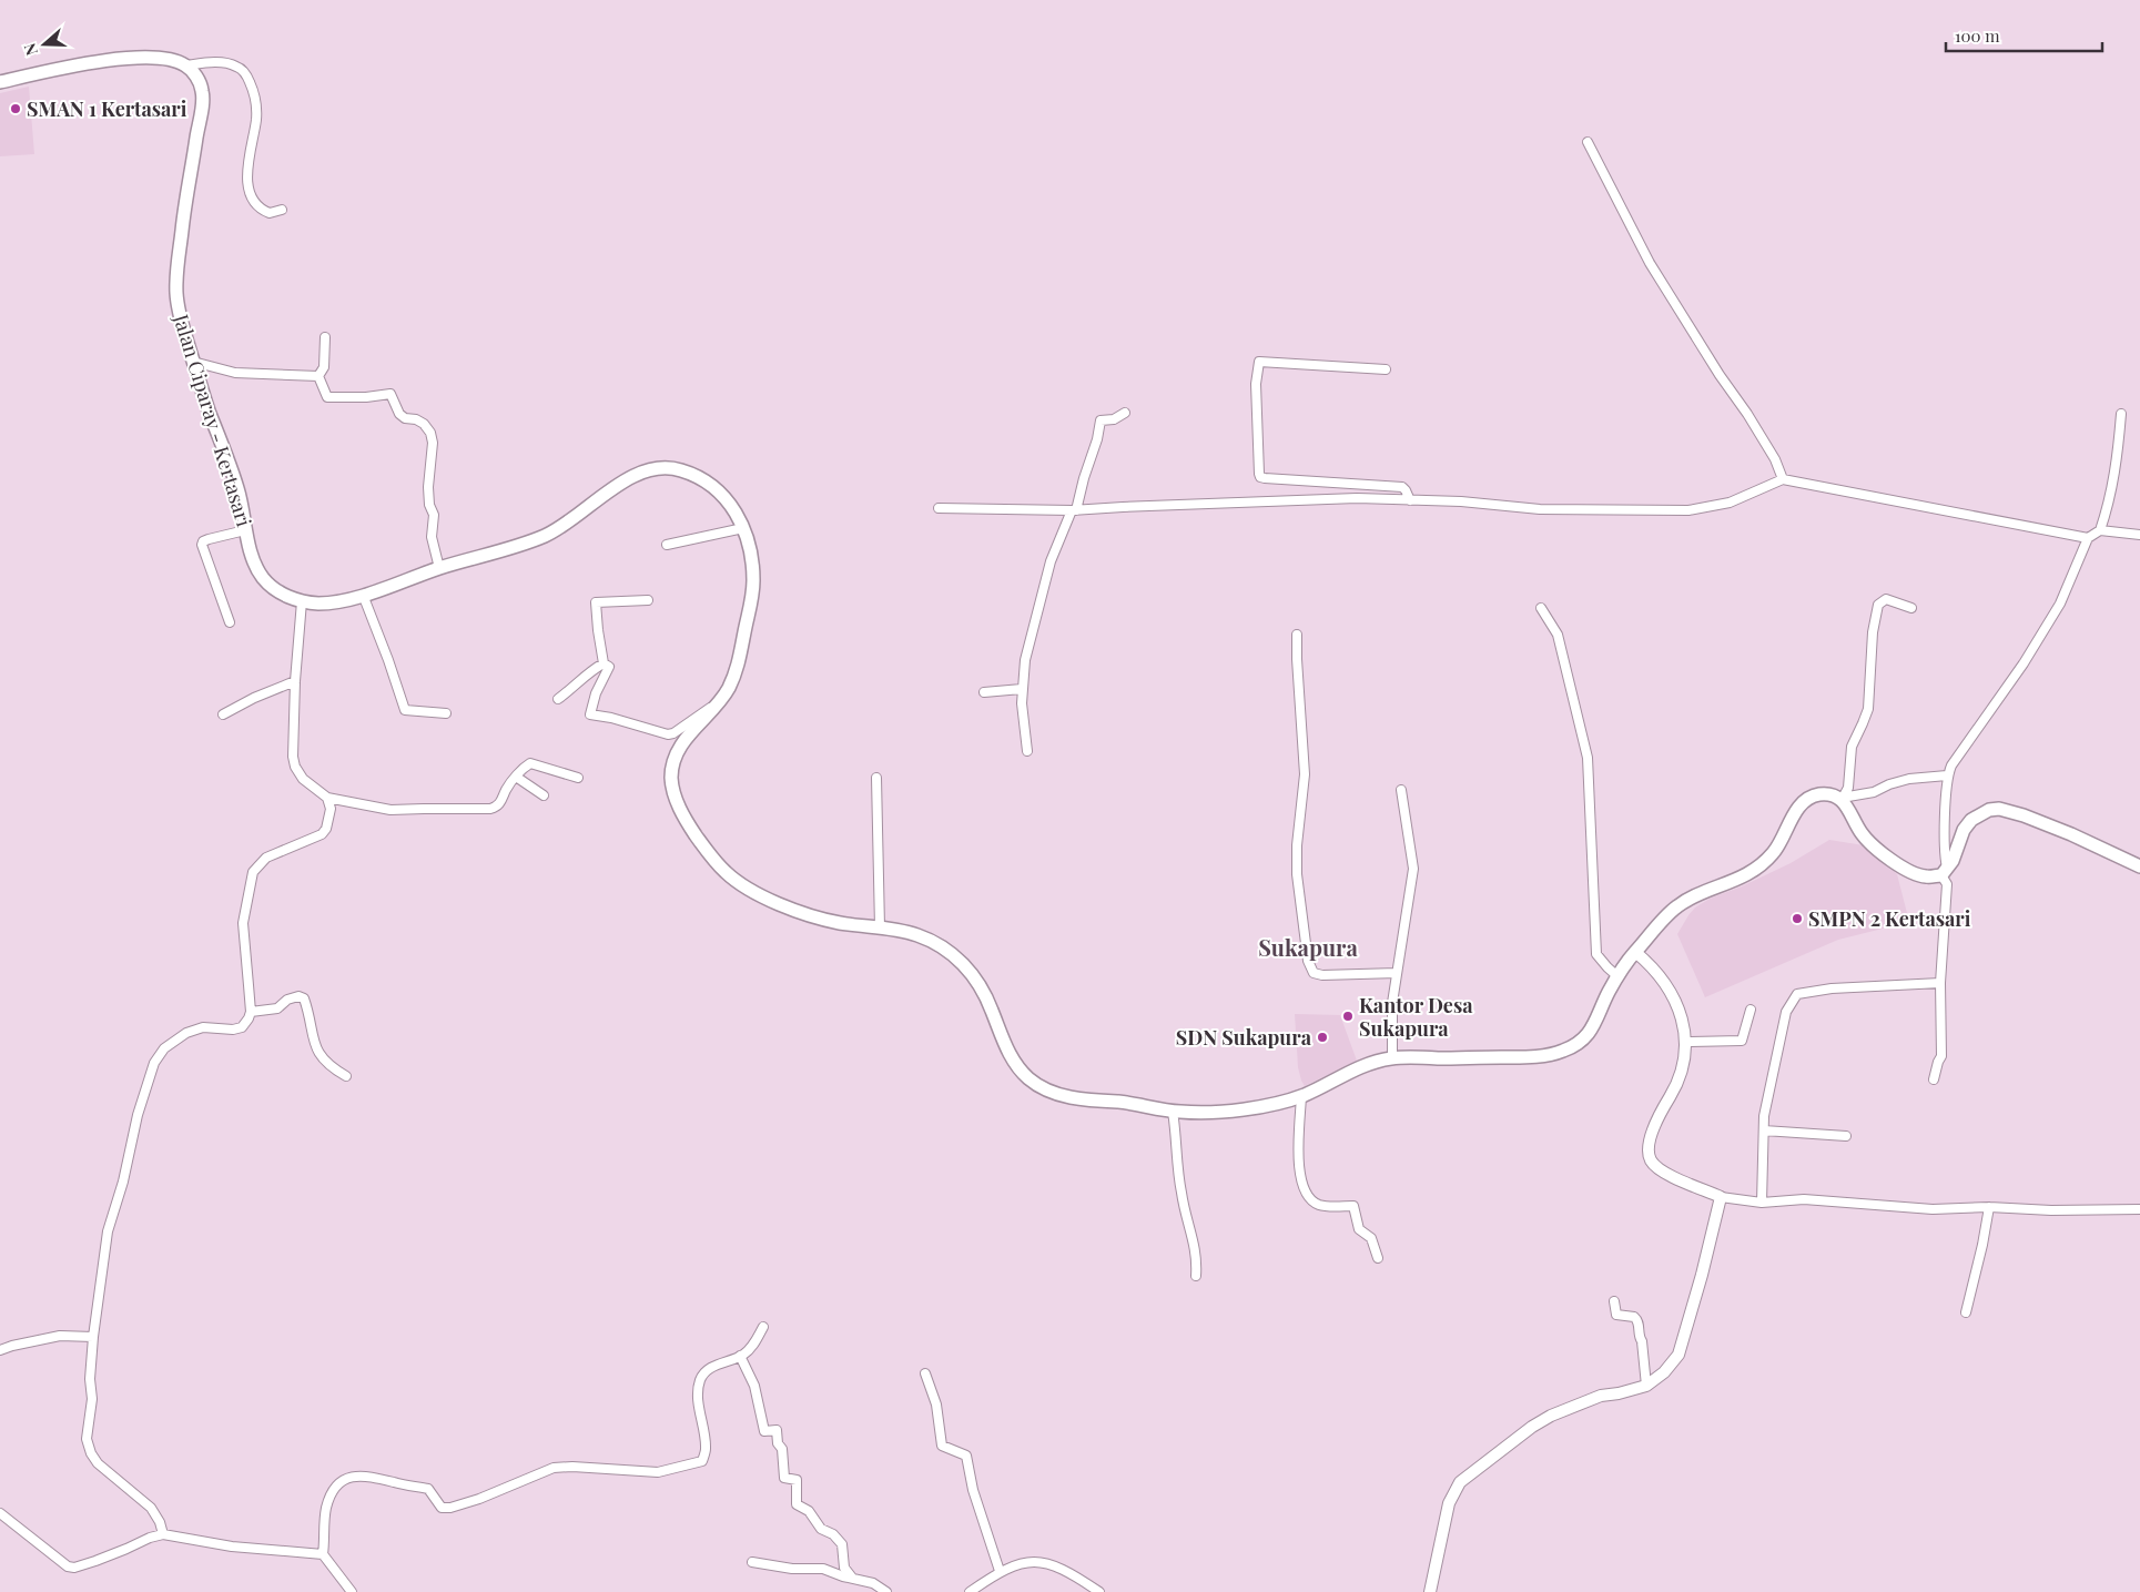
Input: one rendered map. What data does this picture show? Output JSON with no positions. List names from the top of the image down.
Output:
{
  "streets": {
    "main road": ["Jalan Ciparay - Kertasari"]
  },
  "districts": ["Sukapura"],
  "places": [
    "SMAN 1 Kertasari",
    "SMPN 2 Kertasari",
    "Kantor Desa Sukapura",
    "SDN Sukapura"
  ],
  "scale_bar": "100 m",
  "north": "left"
}
